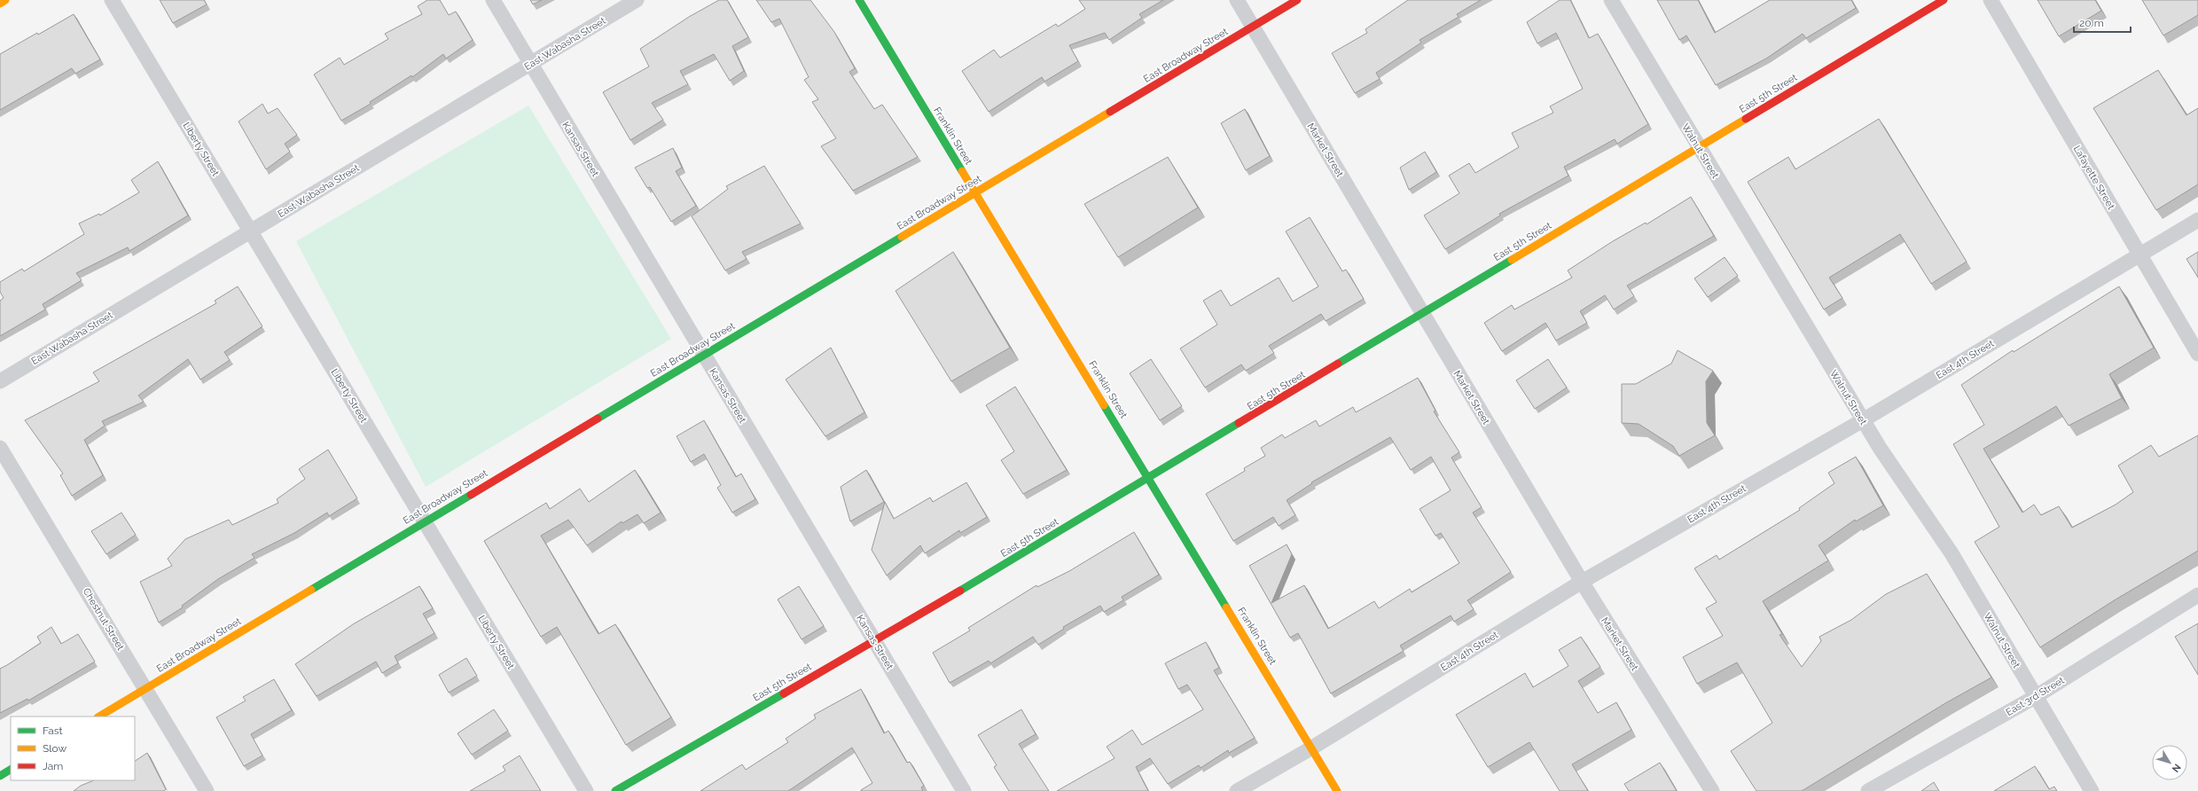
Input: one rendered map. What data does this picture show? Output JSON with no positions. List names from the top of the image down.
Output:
{
  "streets": {
    "street": [
      "East Wabasha Street",
      "East Broadway Street",
      "East 5th Street",
      "Franklin Street",
      "Liberty Street",
      "Kansas Street",
      "Market Street",
      "Walnut Street",
      "Lafayette Street",
      "East 4th Street",
      "Chestnut Street",
      "East 3rd Street"
    ]
  },
  "crossings": [
    ["East Wabasha Street", "Liberty Street"],
    ["East Wabasha Street", "Kansas Street"],
    ["East Broadway Street", "Franklin Street"],
    ["East Broadway Street", "Liberty Street"],
    ["East Broadway Street", "Kansas Street"],
    ["East Broadway Street", "Market Street"],
    ["East Broadway Street", "Chestnut Street"],
    ["East 5th Street", "Franklin Street"],
    ["East 5th Street", "Kansas Street"],
    ["East 5th Street", "Market Street"],
    ["East 5th Street", "Walnut Street"],
    ["Franklin Street", "East 4th Street"],
    ["Market Street", "East 4th Street"],
    ["Walnut Street", "East 4th Street"],
    ["Walnut Street", "East 3rd Street"],
    ["Lafayette Street", "East 4th Street"]
  ],
  "legend": ["Fast", "Slow", "Jam"],
  "scale_bar": "20 m",
  "north": "bottom right"
}
